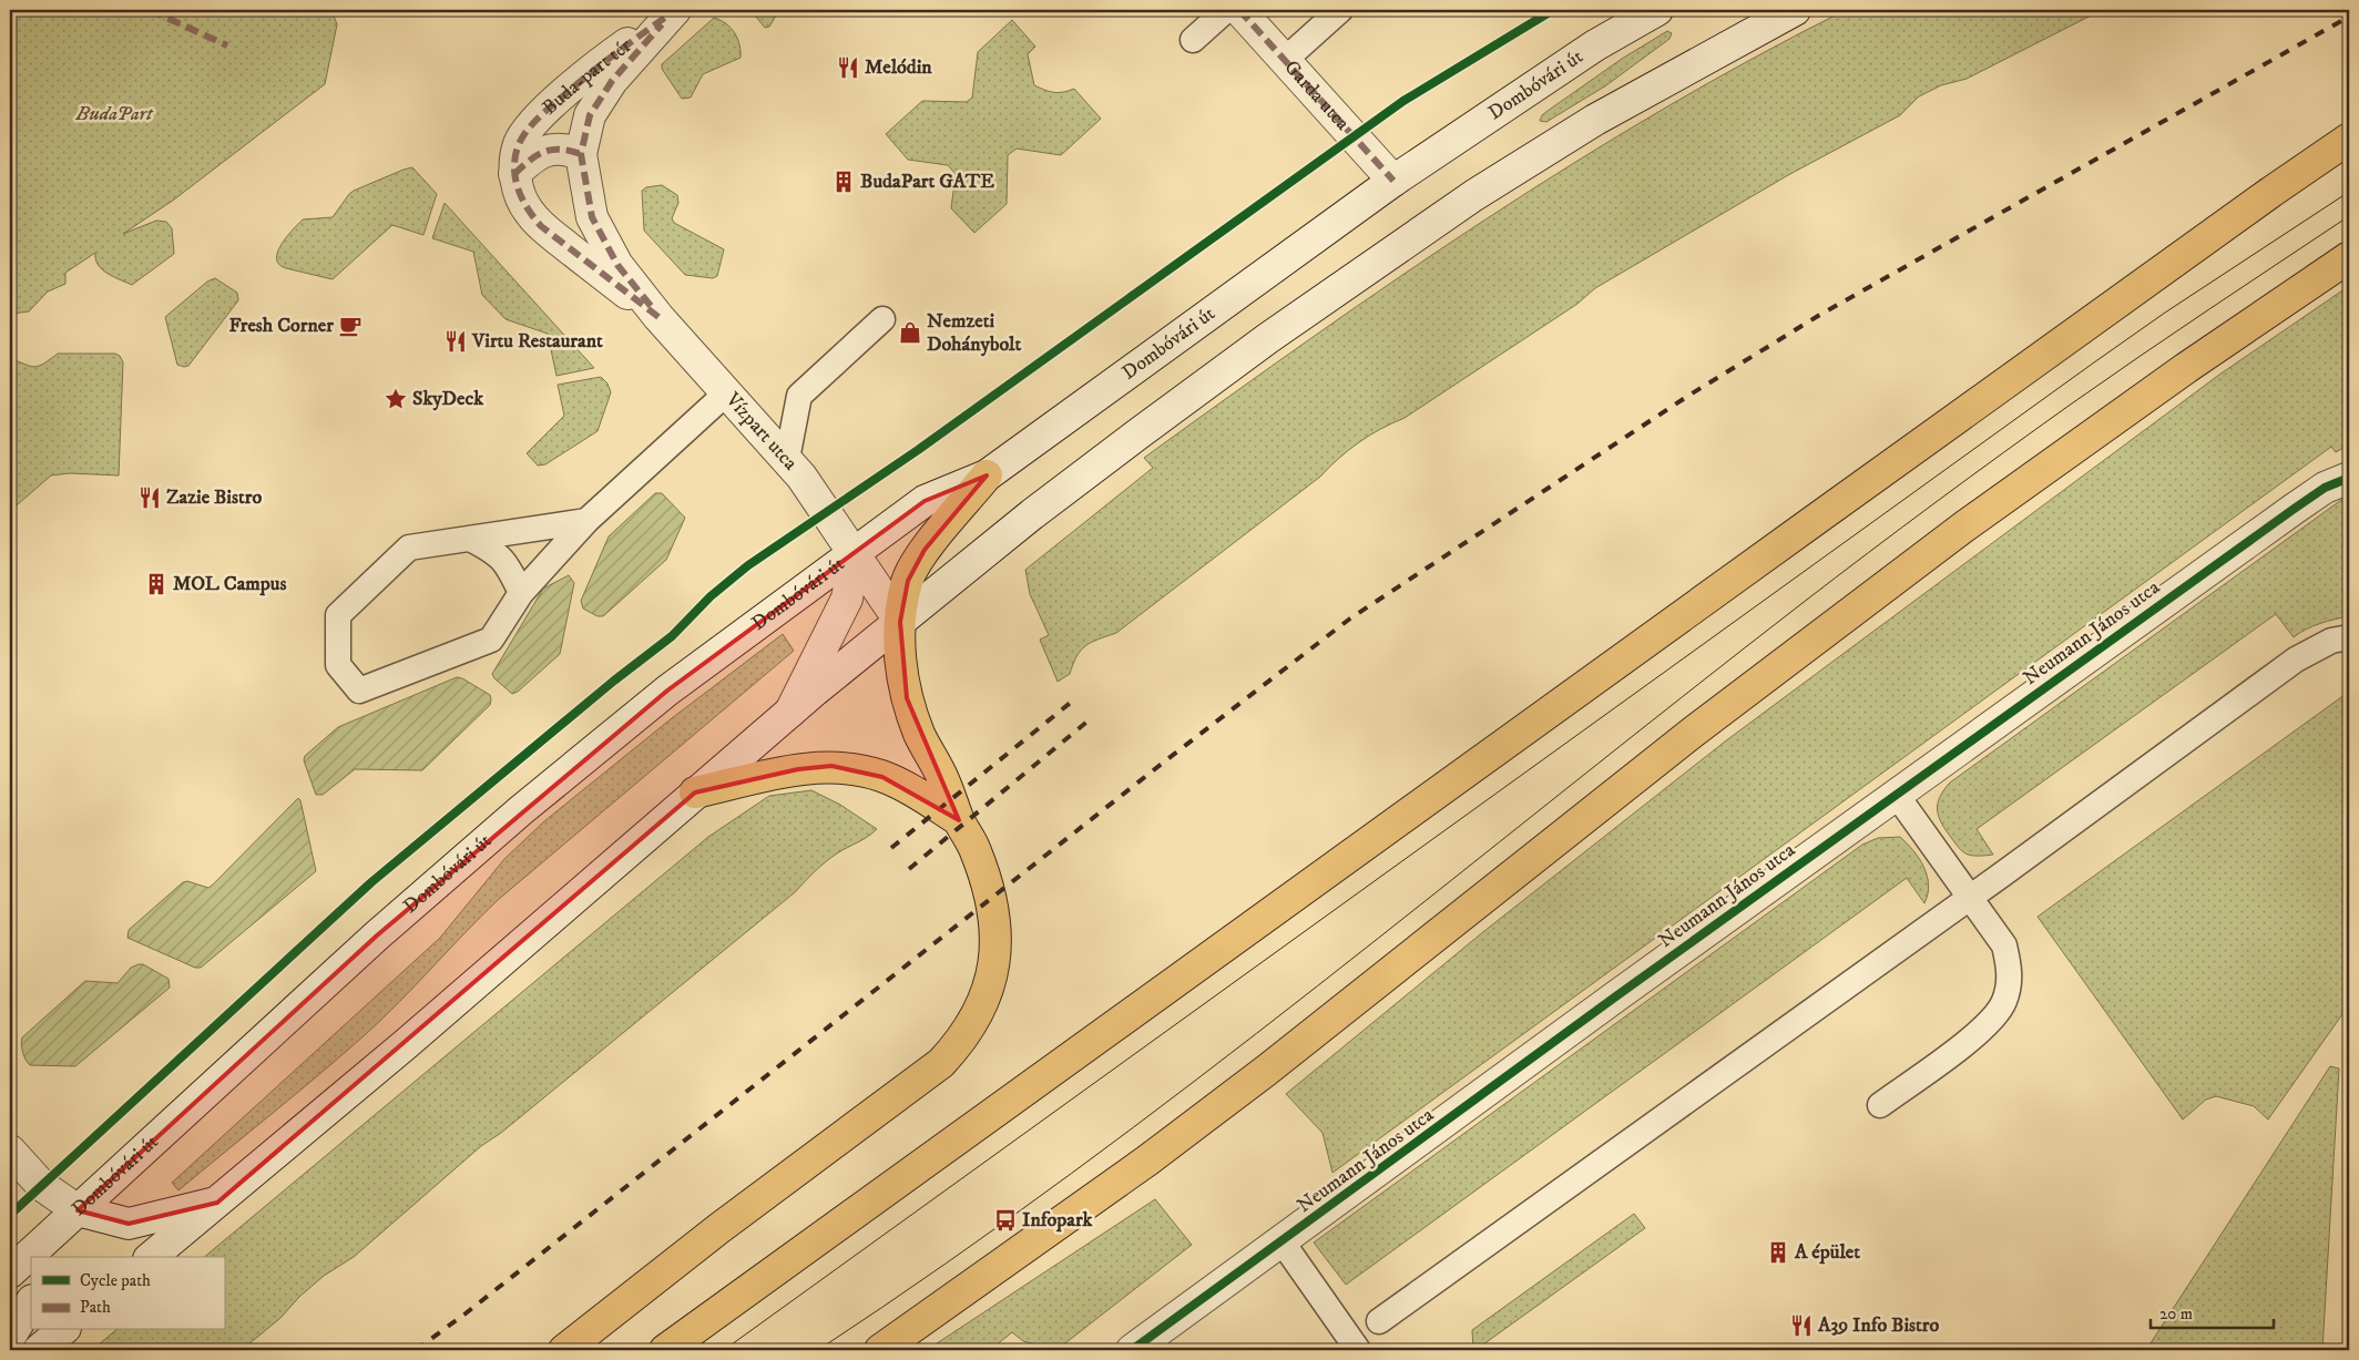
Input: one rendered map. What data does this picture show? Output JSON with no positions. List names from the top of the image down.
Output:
{
  "streets": {
    "main road": [
      "Buda-part tér",
      "Dombóvári út",
      "Garda utca",
      "Vízpart utca",
      "Neumann János utca"
    ]
  },
  "crossings": [
    ["Buda-part tér", "Vízpart utca"],
    ["Dombóvári út", "Garda utca"],
    ["Dombóvári út", "Vízpart utca"]
  ],
  "parks": ["BudaPart"],
  "places": {
    "restaurant": [
      "Melódin",
      "Virtu Restaurant",
      "Zazie Bistro",
      "A39 Info Bistro"
    ],
    "building": ["BudaPart GATE", "MOL Campus", "A épület"],
    "cafe": ["Fresh Corner"],
    "shop": ["Nemzeti Dohánybolt"],
    "place": ["SkyDeck"],
    "bus stop": ["Infopark"]
  },
  "legend": ["Cycle path", "Path"],
  "scale_bar": "20 m"
}
